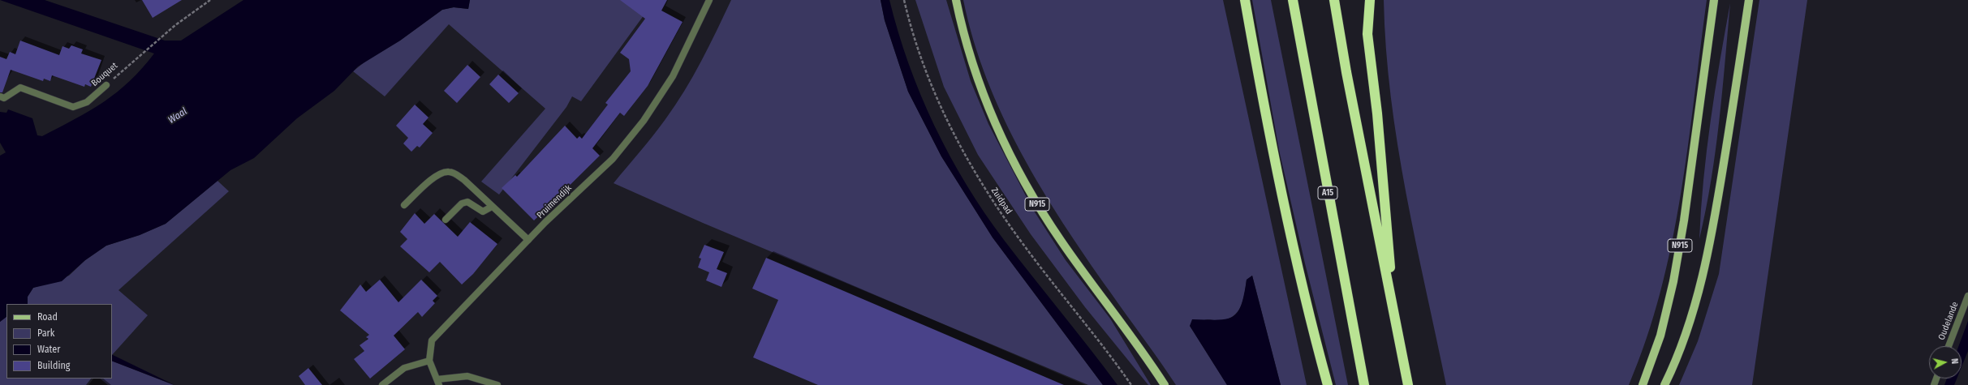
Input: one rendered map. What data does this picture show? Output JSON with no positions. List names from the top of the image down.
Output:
{
  "streets": {
    "highway": ["A15"],
    "main road": ["N915"],
    "street": ["Bouquet", "Pruimendijk", "Oudelande"],
    "path": ["Zuidpad"]
  },
  "water": ["Waal"],
  "legend": [
    "Road",
    "Park",
    "Water",
    "Building"
  ],
  "north": "right"
}
